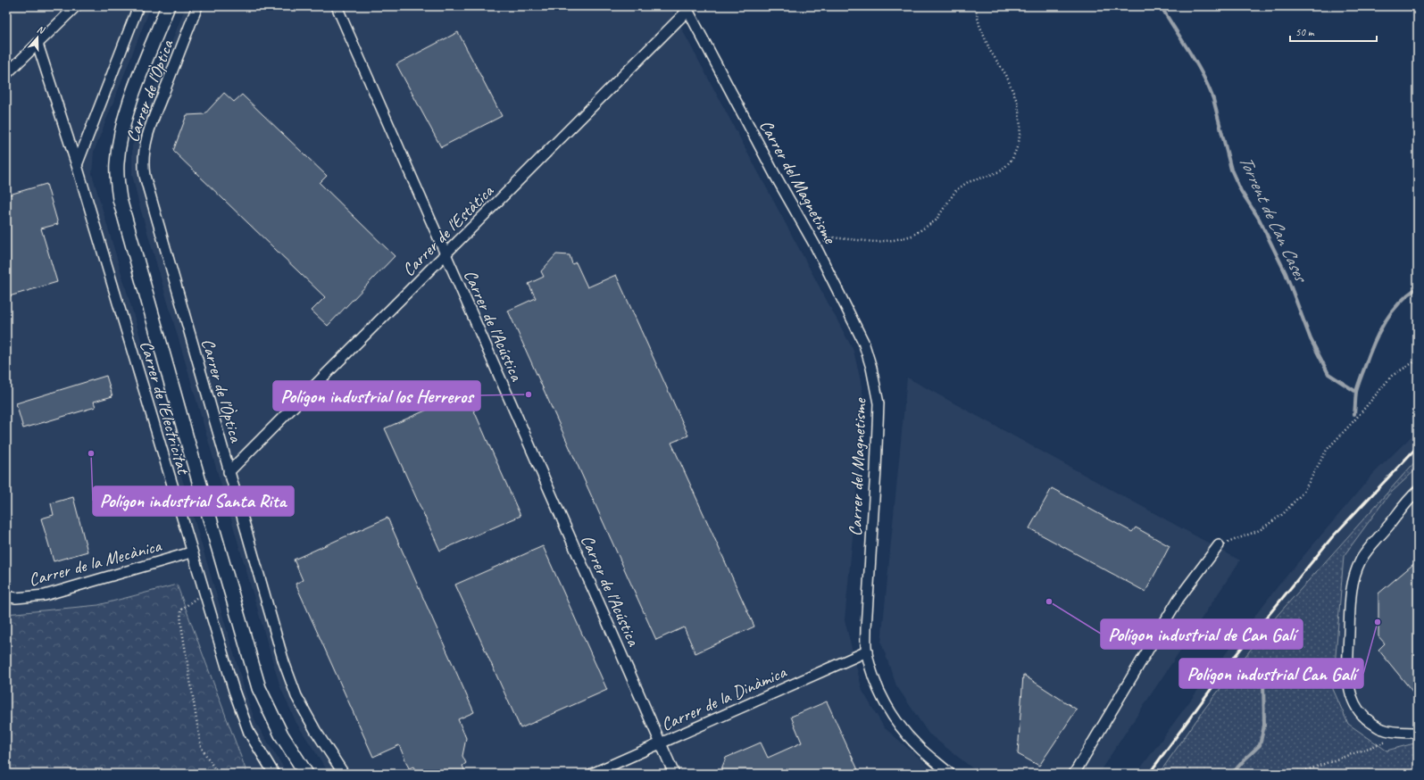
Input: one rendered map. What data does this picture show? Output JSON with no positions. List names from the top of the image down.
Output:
{
  "streets": {
    "street": [
      "Carrer de l'Òptica",
      "Carrer del Magnetisme",
      "Carrer de l'Estàtica",
      "Carrer de l'Acústica",
      "Carrer de l'Electricitat",
      "Carrer de la Mecànica",
      "Carrer de la Dinàmica"
    ]
  },
  "crossings": [
    ["Carrer de l'Òptica", "Carrer de l'Estàtica"],
    ["Carrer del Magnetisme", "Carrer de l'Estàtica"],
    ["Carrer del Magnetisme", "Carrer de la Dinàmica"],
    ["Carrer de l'Estàtica", "Carrer de l'Acústica"],
    ["Carrer de l'Acústica", "Carrer de la Dinàmica"],
    ["Carrer de l'Electricitat", "Carrer de la Mecànica"]
  ],
  "water": ["Torrent de Can Cases"],
  "places": [
    "Polígon industrial los Herreros",
    "Polígon industrial Santa Rita",
    "Polígon industrial de Can Galí",
    "Polígon industrial Can Galí"
  ],
  "scale_bar": "50 m",
  "north": "top"
}
